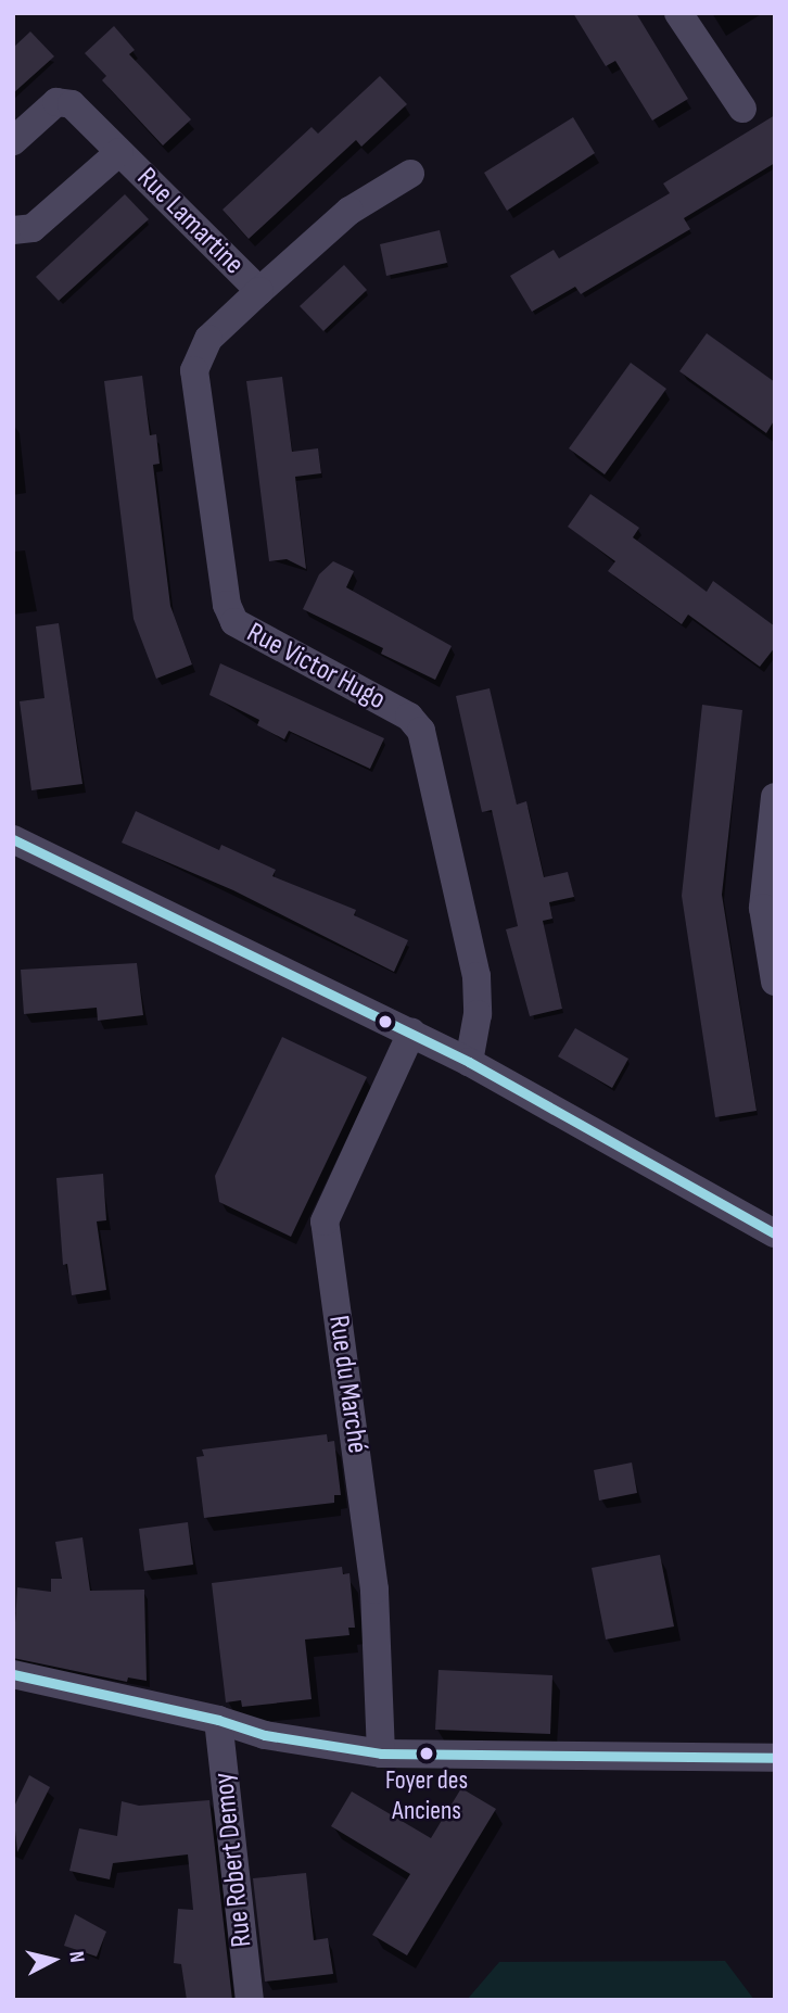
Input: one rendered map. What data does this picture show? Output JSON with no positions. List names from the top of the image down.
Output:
{
  "streets": {
    "street": [
      "Rue Lamartine",
      "Rue Victor Hugo",
      "Rue du Marché",
      "Rue Robert Demoy"
    ]
  },
  "crossings": [
    ["Rue Lamartine", "Rue Victor Hugo"]
  ],
  "places": ["Foyer des Anciens"],
  "north": "right"
}
